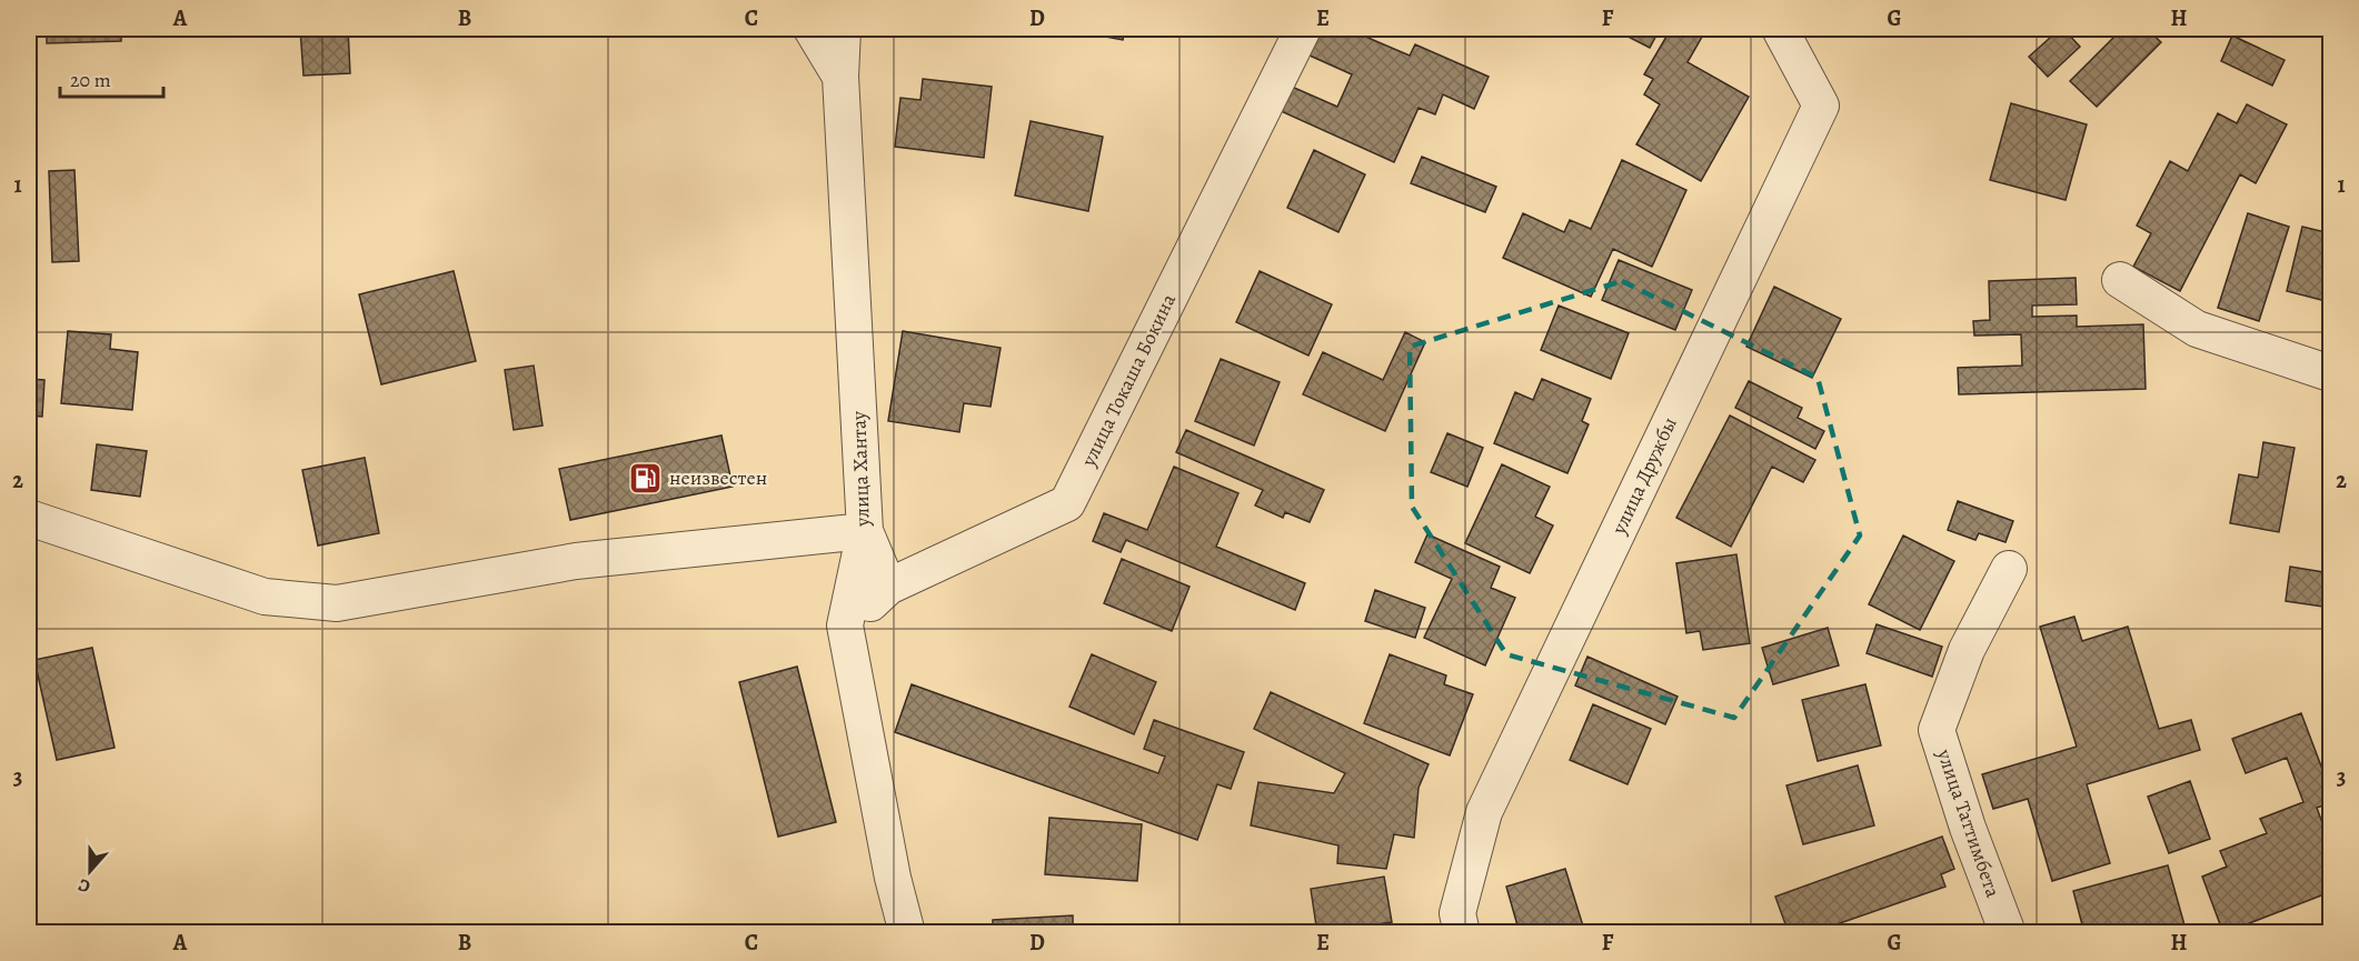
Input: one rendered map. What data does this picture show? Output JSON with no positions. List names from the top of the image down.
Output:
{
  "streets": {
    "street": [
      "улица Токаша Бокина",
      "улица Хантау",
      "улица Дружбы",
      "улица Таттимбета"
    ]
  },
  "crossings": [
    ["улица Токаша Бокина", "улица Хантау"]
  ],
  "places": {
    "fuel station": ["неизвестен"]
  },
  "scale_bar": "20 m",
  "north": "bottom",
  "grid": {
    "columns": [
      "A",
      "B",
      "C",
      "D",
      "E",
      "F",
      "G",
      "H"
    ],
    "rows": ["1", "2", "3"]
  }
}
